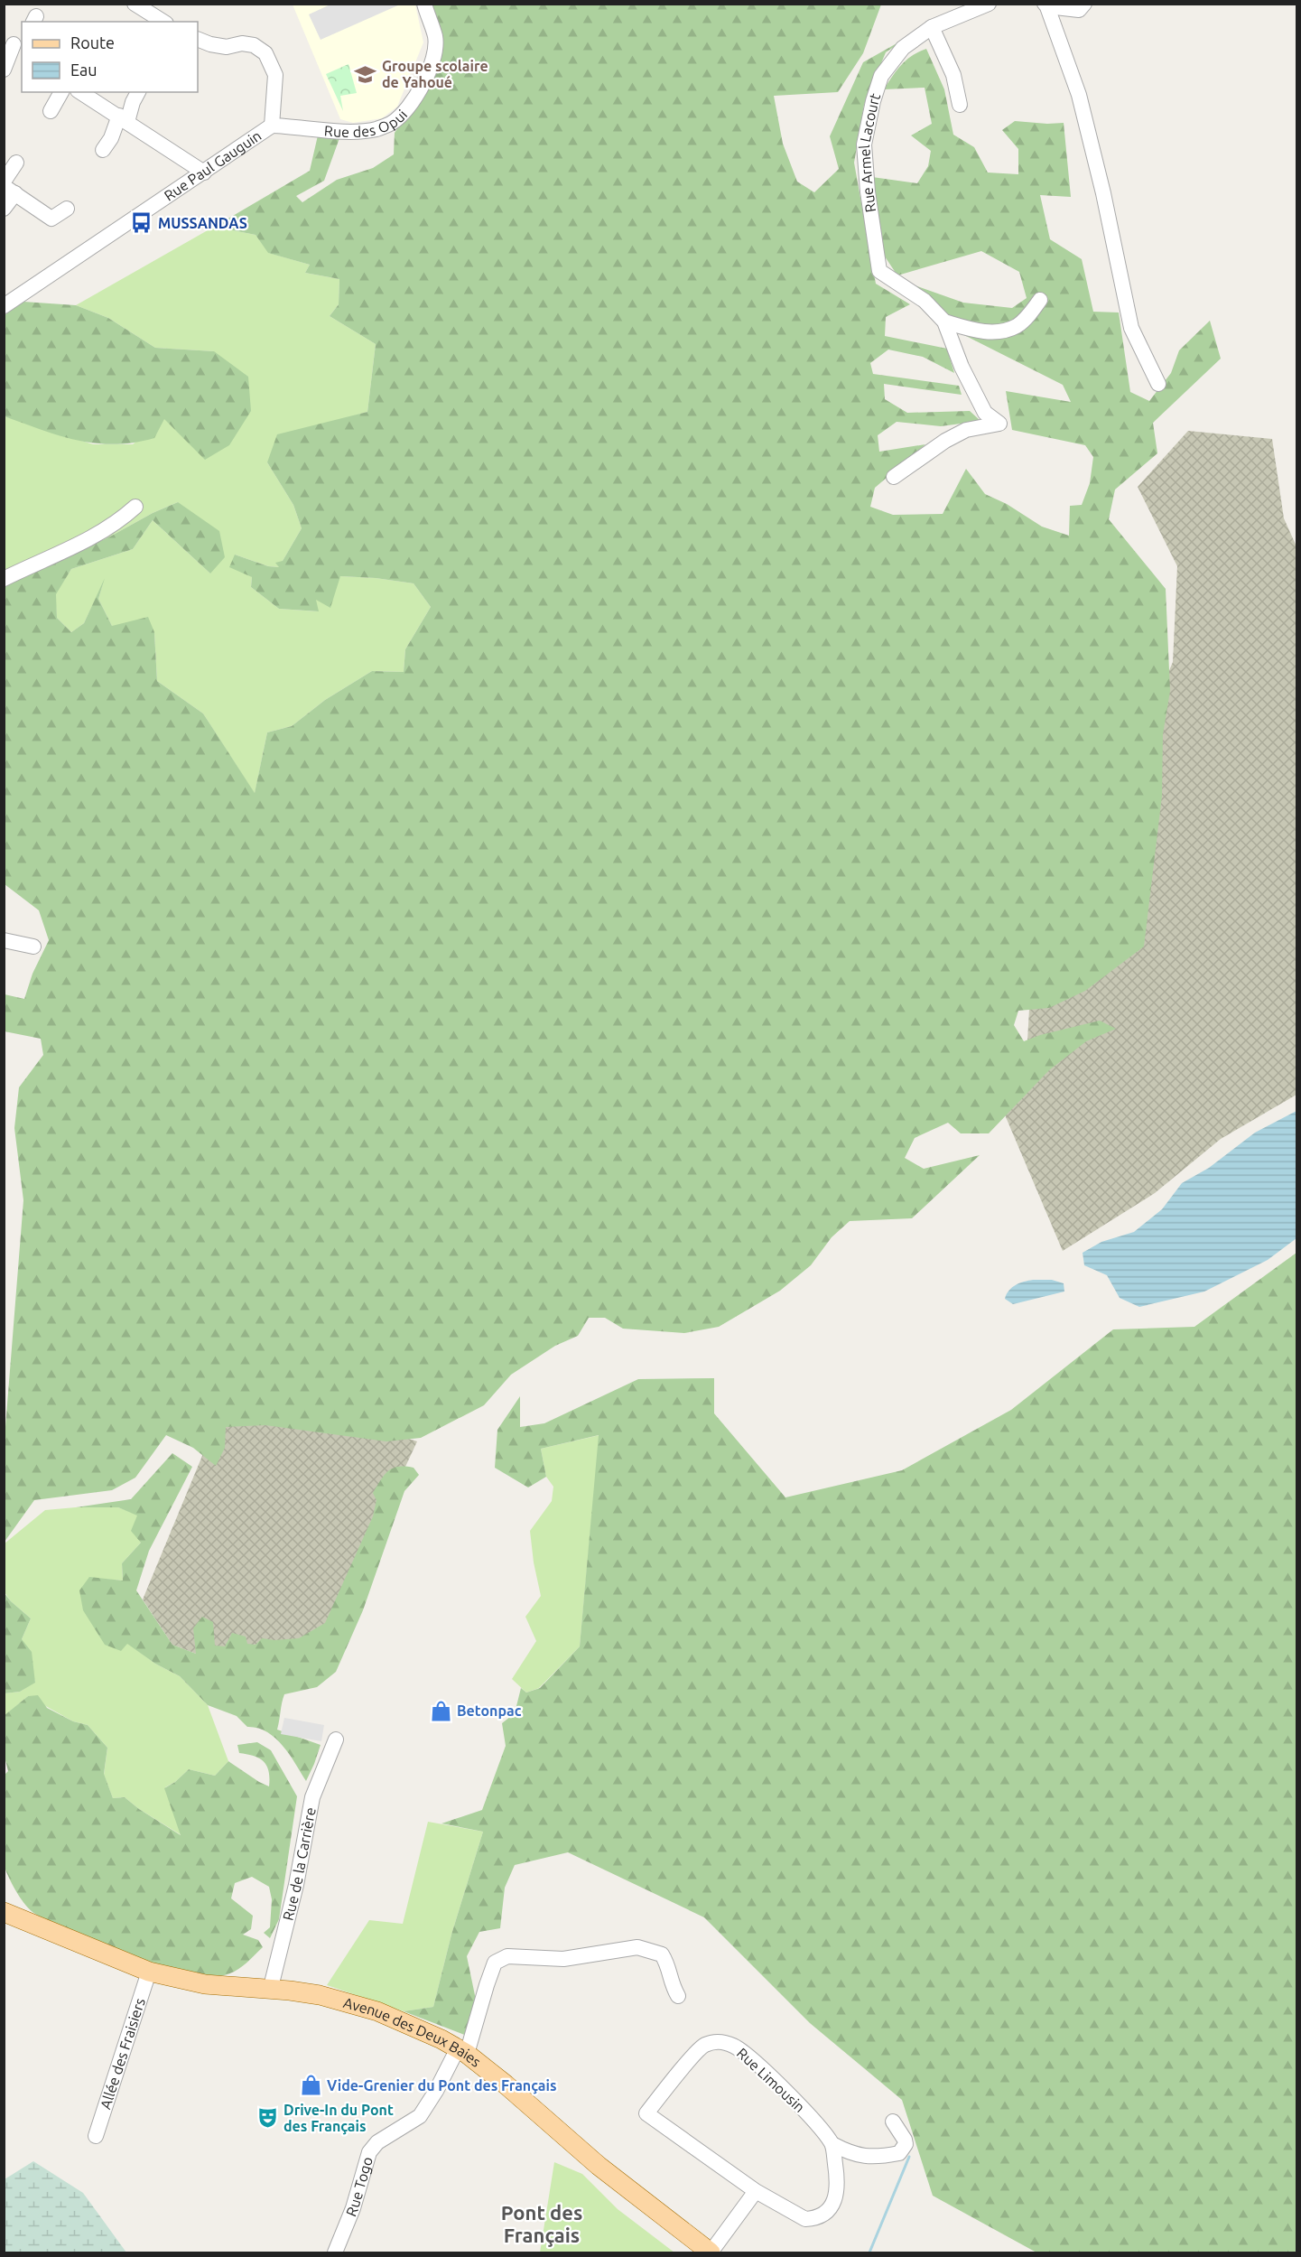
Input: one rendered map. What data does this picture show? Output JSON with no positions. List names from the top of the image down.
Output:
{
  "streets": {
    "main road": ["Avenue des Deux Baies"],
    "street": [
      "Rue des Opui",
      "Rue Armel Lacourt",
      "Rue Paul Gauguin",
      "Rue de la Carrière",
      "Allée des Fraisiers",
      "Rue Limousin",
      "Rue Togo"
    ]
  },
  "crossings": [
    ["Rue des Opui", "Rue Paul Gauguin"],
    ["Rue de la Carrière", "Avenue des Deux Baies"],
    ["Avenue des Deux Baies", "Allée des Fraisiers"],
    ["Avenue des Deux Baies", "Rue Togo"]
  ],
  "districts": ["Pont des Français"],
  "places": {
    "school or university": ["Groupe scolaire de Yahoué"],
    "bus stop": ["MUSSANDAS"],
    "shop": ["Betonpac", "Vide-Grenier du Pont des Français"],
    "theatre": ["Drive-In du Pont des Français"]
  },
  "legend": ["Route", "Eau"]
}
